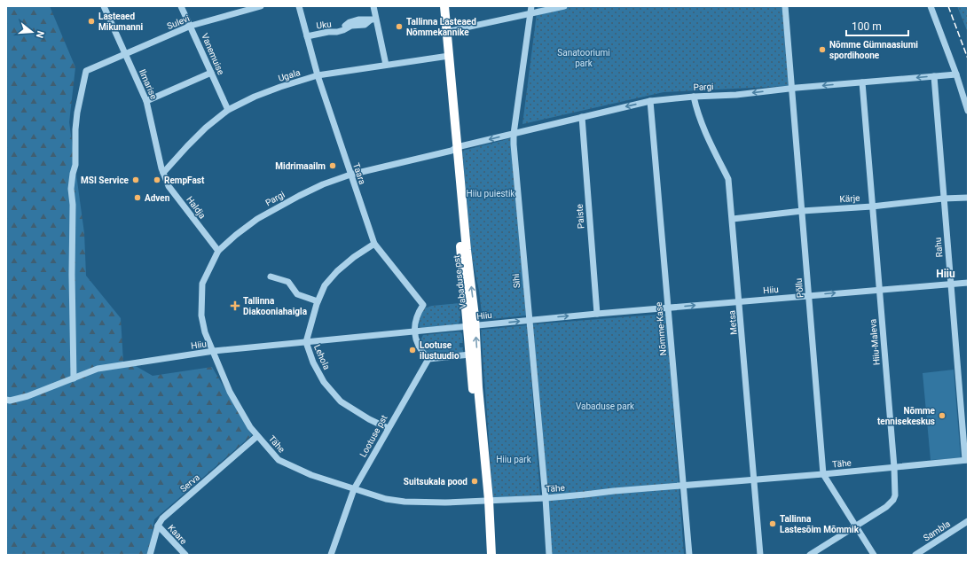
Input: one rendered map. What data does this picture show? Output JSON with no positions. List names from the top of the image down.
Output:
{
  "streets": {
    "highway": ["Vabaduse pst"],
    "street": [
      "Sulevi",
      "Uku",
      "Vanemuise",
      "Ugala",
      "Ilmarise",
      "Pargi",
      "Taara",
      "Kärje",
      "Haldja",
      "Paiste",
      "Rahu",
      "Sihi",
      "Põllu",
      "Hiiu",
      "Metsa",
      "Nõmme-Kase",
      "Hiiu-Maleva",
      "Lehola",
      "Lootuse pst",
      "Tähe",
      "Serva",
      "Sambla",
      "Kaare"
    ]
  },
  "crossings": [
    ["Sulevi", "Vanemuise"],
    ["Sulevi", "Ilmarise"],
    ["Sulevi", "Hiiu"],
    ["Uku", "Taara"],
    ["Vanemuise", "Ugala"],
    ["Ugala", "Ilmarise"],
    ["Ugala", "Taara"],
    ["Ugala", "Haldja"],
    ["Ugala", "Vabaduse pst"],
    ["Ilmarise", "Haldja"],
    ["Pargi", "Taara"],
    ["Pargi", "Haldja"],
    ["Pargi", "Paiste"],
    ["Pargi", "Rahu"],
    ["Pargi", "Sihi"],
    ["Pargi", "Vabaduse pst"],
    ["Pargi", "Põllu"],
    ["Pargi", "Hiiu"],
    ["Pargi", "Metsa"],
    ["Pargi", "Nõmme-Kase"],
    ["Pargi", "Hiiu-Maleva"],
    ["Pargi", "Tähe"],
    ["Taara", "Hiiu"],
    ["Taara", "Lehola"],
    ["Kärje", "Rahu"],
    ["Kärje", "Põllu"],
    ["Kärje", "Metsa"],
    ["Kärje", "Hiiu-Maleva"],
    ["Paiste", "Hiiu"],
    ["Rahu", "Hiiu"],
    ["Rahu", "Tähe"],
    ["Sihi", "Hiiu"],
    ["Sihi", "Tähe"],
    ["Vabaduse pst", "Hiiu"],
    ["Vabaduse pst", "Tähe"],
    ["Põllu", "Hiiu"],
    ["Põllu", "Hiiu-Maleva"],
    ["Põllu", "Tähe"],
    ["Hiiu", "Metsa"],
    ["Hiiu", "Nõmme-Kase"],
    ["Hiiu", "Hiiu-Maleva"],
    ["Hiiu", "Lehola"],
    ["Hiiu", "Tähe"],
    ["Metsa", "Tähe"],
    ["Nõmme-Kase", "Tähe"],
    ["Hiiu-Maleva", "Tähe"],
    ["Lehola", "Lootuse pst"],
    ["Lootuse pst", "Tähe"],
    ["Tähe", "Serva"],
    ["Serva", "Kaare"]
  ],
  "one_way": ["Pargi"],
  "districts": ["Hiiu"],
  "parks": [
    "Sanatooriumi park",
    "Hiiu puiestik",
    "Vabaduse park",
    "Hiiu park"
  ],
  "places": {
    "other": [
      "Lasteaed Mikumanni",
      "Tallinna Lasteaed Nõmmekannike",
      "Nõmme Gümnaasiumi spordihoone",
      "Midrimaailm",
      "MSI Service",
      "RempFast",
      "Adven",
      "Lootuse ilustuudio",
      "Nõmme tennisekeskus",
      "Suitsukala pood",
      "Tallinna Lastesõim Mõmmik"
    ],
    "health": ["Tallinna Diakooniahaigla"]
  },
  "scale_bar": "100 m",
  "north": "right"
}
